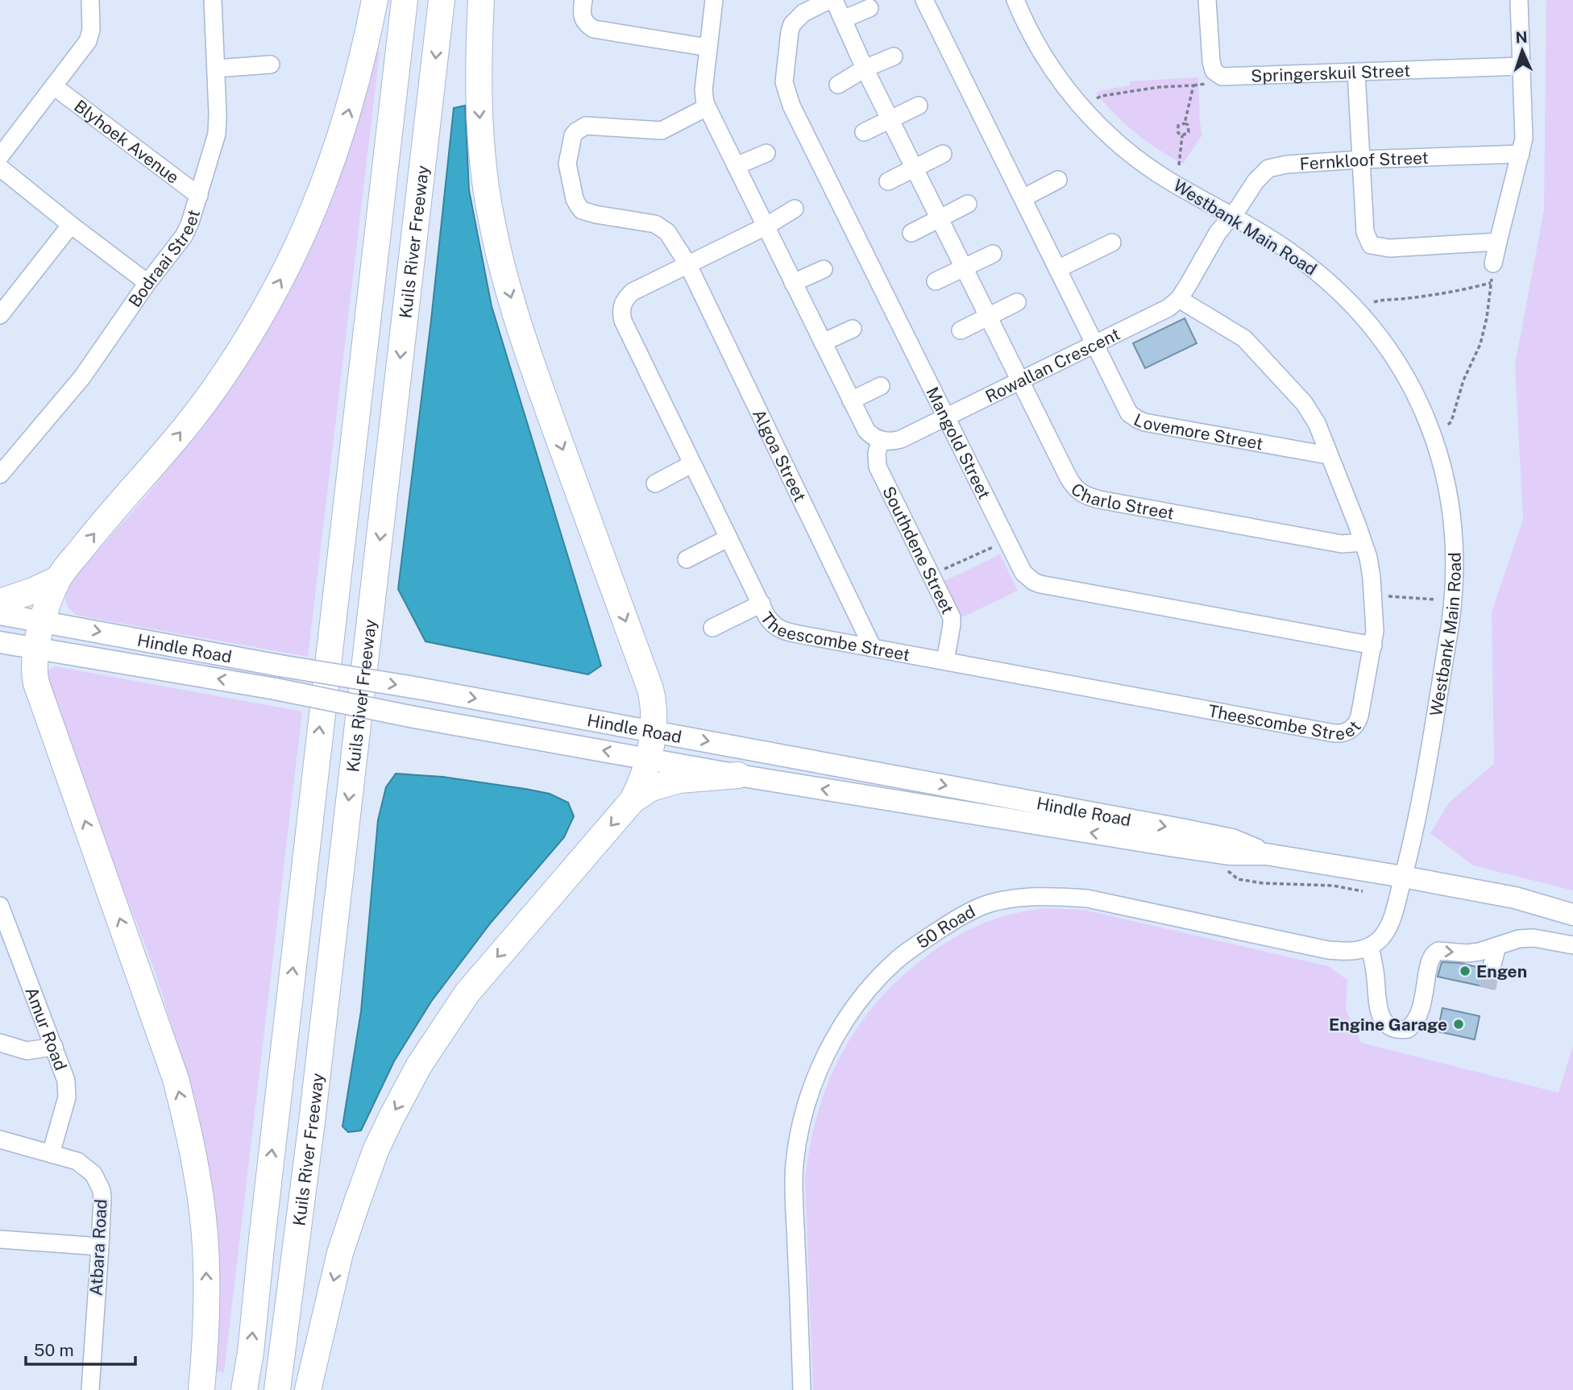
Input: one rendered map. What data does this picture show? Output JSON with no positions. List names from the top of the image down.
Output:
{
  "streets": {
    "highway": ["Kuils River Freeway"],
    "main road": ["Hindle Road"],
    "street": [
      "Springerskuil Street",
      "Blyhoek Avenue",
      "Fernkloof Street",
      "Westbank Main Road",
      "Bodraai Street",
      "Rowallan Crescent",
      "Lovemore Street",
      "Mangold Street",
      "Algoa Street",
      "Charlo Street",
      "Southdene Street",
      "Theescombe Street",
      "50 Road",
      "Amur Road",
      "Atbara Road"
    ]
  },
  "crossings": [
    ["Blyhoek Avenue", "Bodraai Street"],
    ["Fernkloof Street", "Westbank Main Road"],
    ["Fernkloof Street", "Rowallan Crescent"],
    ["Westbank Main Road", "Rowallan Crescent"],
    ["Westbank Main Road", "Hindle Road"],
    ["Rowallan Crescent", "Lovemore Street"],
    ["Rowallan Crescent", "Mangold Street"],
    ["Rowallan Crescent", "Charlo Street"],
    ["Rowallan Crescent", "Southdene Street"],
    ["Rowallan Crescent", "Theescombe Street"],
    ["Lovemore Street", "Theescombe Street"],
    ["Mangold Street", "Charlo Street"],
    ["Mangold Street", "Theescombe Street"],
    ["Algoa Street", "Theescombe Street"],
    ["Charlo Street", "Theescombe Street"],
    ["Southdene Street", "Theescombe Street"],
    ["Amur Road", "Atbara Road"]
  ],
  "places": ["Engen", "Engine Garage"],
  "scale_bar": "50 m",
  "north": "top"
}
